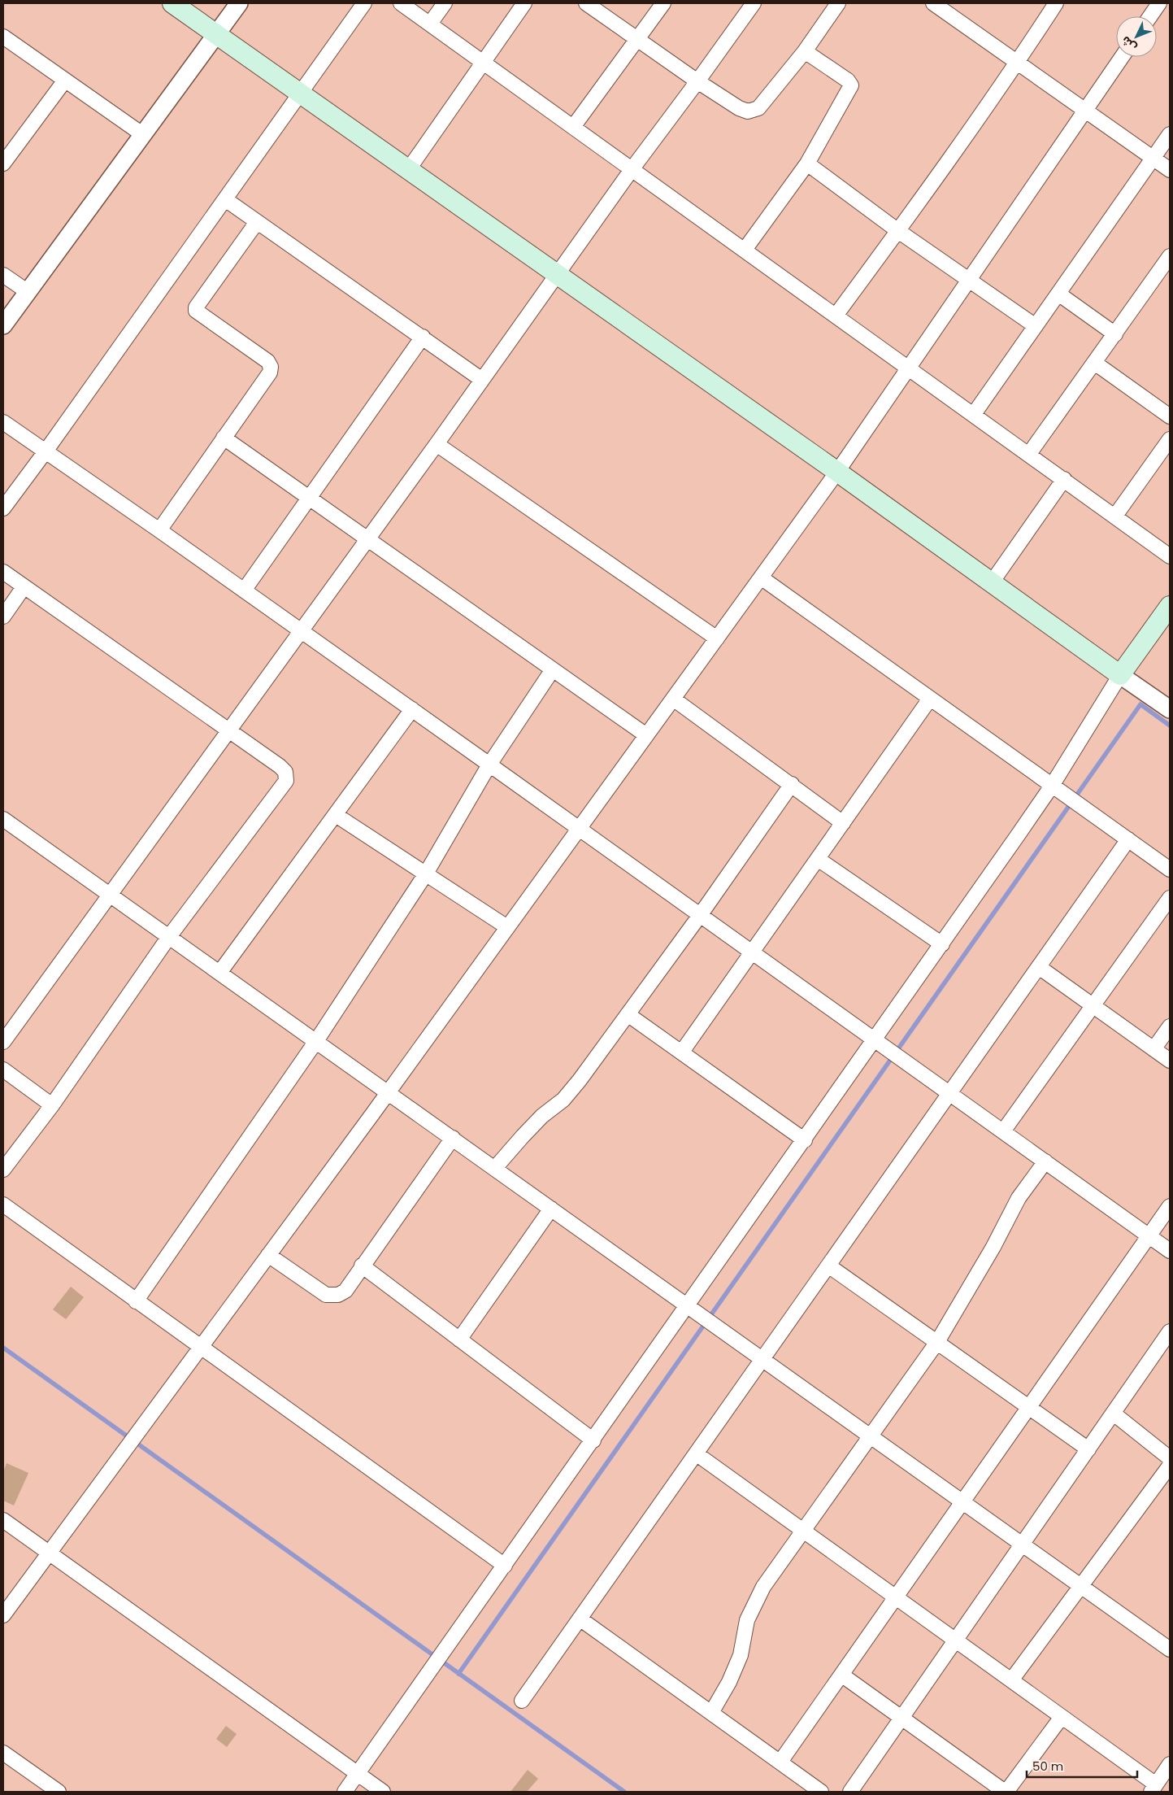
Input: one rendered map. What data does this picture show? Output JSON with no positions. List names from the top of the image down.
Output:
{
  "scale_bar": "50 m",
  "north": "bottom left"
}
